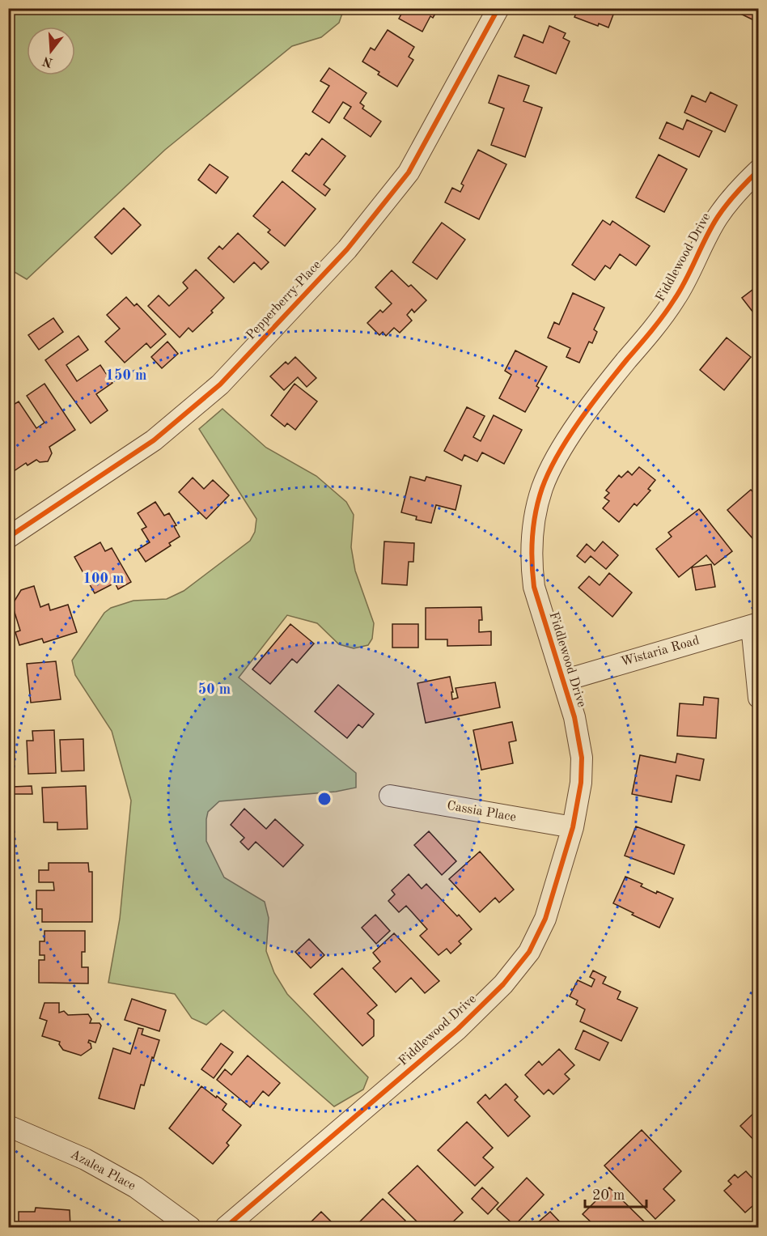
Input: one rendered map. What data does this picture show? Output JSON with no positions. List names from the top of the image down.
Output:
{
  "streets": {
    "street": [
      "Fiddlewood Drive",
      "Pepperberry Place",
      "Wistaria Road",
      "Cassia Place",
      "Azalea Place"
    ]
  },
  "crossings": [
    ["Fiddlewood Drive", "Wistaria Road"],
    ["Fiddlewood Drive", "Cassia Place"]
  ],
  "scale_bar": "20 m",
  "north": "bottom",
  "rings": ["150 m", "100 m", "50 m"]
}
